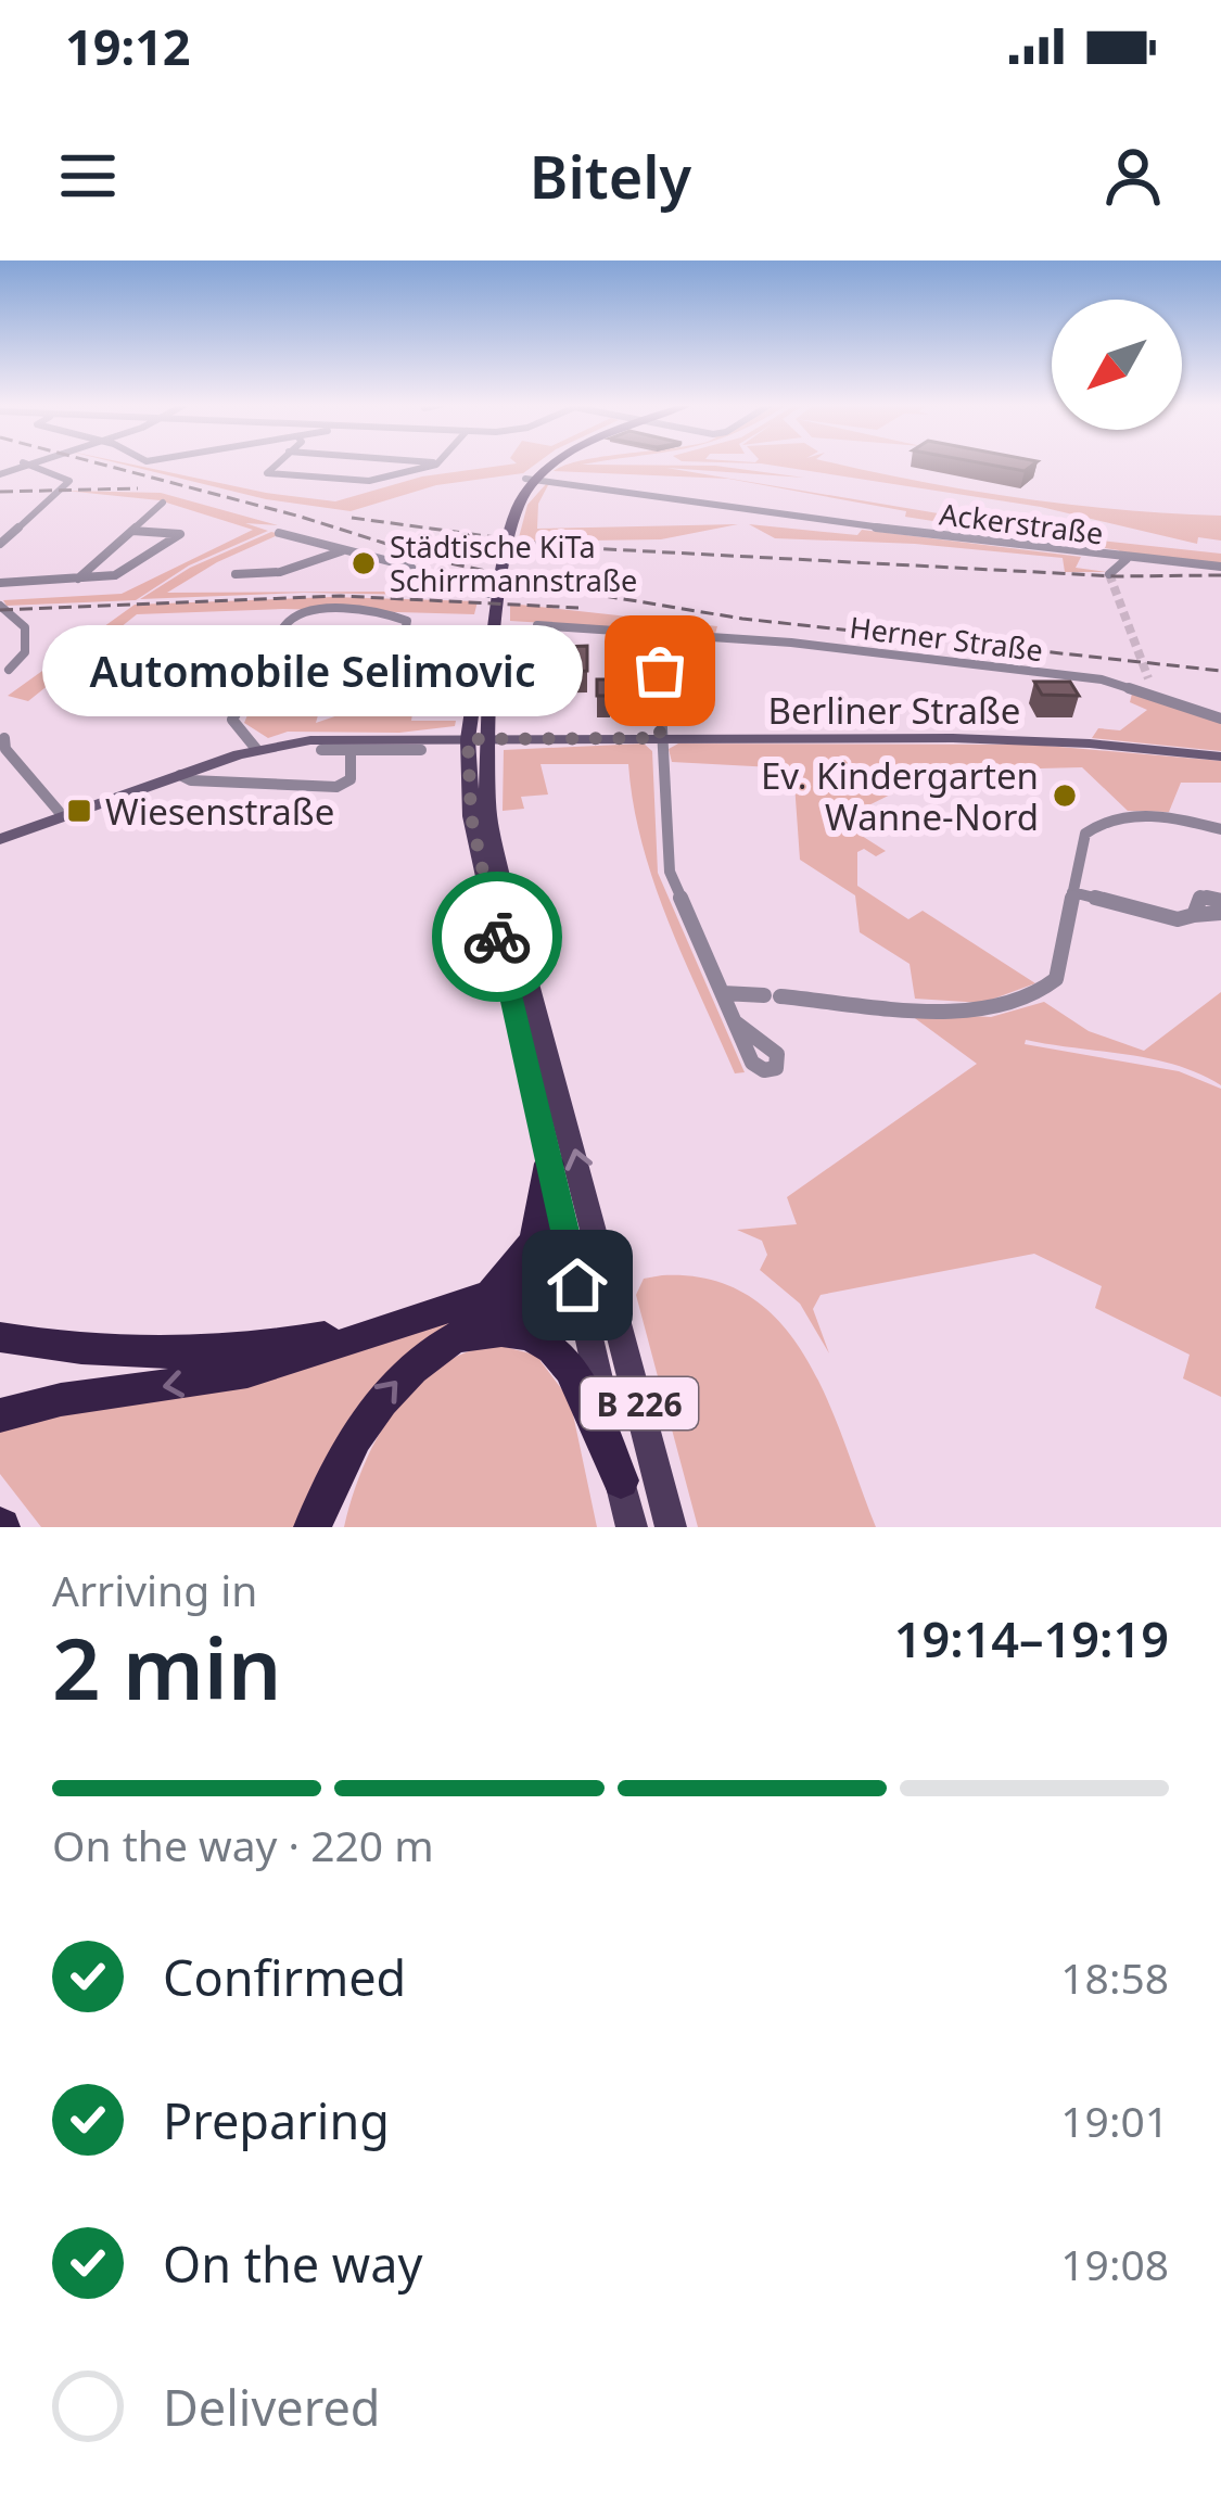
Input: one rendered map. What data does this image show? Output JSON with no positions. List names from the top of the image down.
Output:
{
  "streets": {
    "main road": ["Berliner Straße", "B 226"],
    "street": ["Ackerstraße", "Herner Straße"]
  },
  "crossings": [
    ["Ackerstraße", "B 226"],
    ["Berliner Straße", "B 226"]
  ],
  "places": {
    "other": ["Städtische KiTa Schirrmannstraße", "Automobile Selimovic", "Ev. Kindergarten Wanne-Nord"],
    "transit": ["Wiesenstraße"]
  },
  "north": "bottom left",
  "page": {
    "status": "19:12",
    "header": "Bitely",
    "bubble": "Automobile Selimovic",
    "heading": ["2 min", "Arriving in", "19:14–19:19"],
    "bar": "On the way · 220 m",
    "list": [
      ["Confirmed", "18:58"],
      ["Preparing", "19:01"],
      ["On the way", "19:08"],
      "Delivered"
    ]
  }
}
